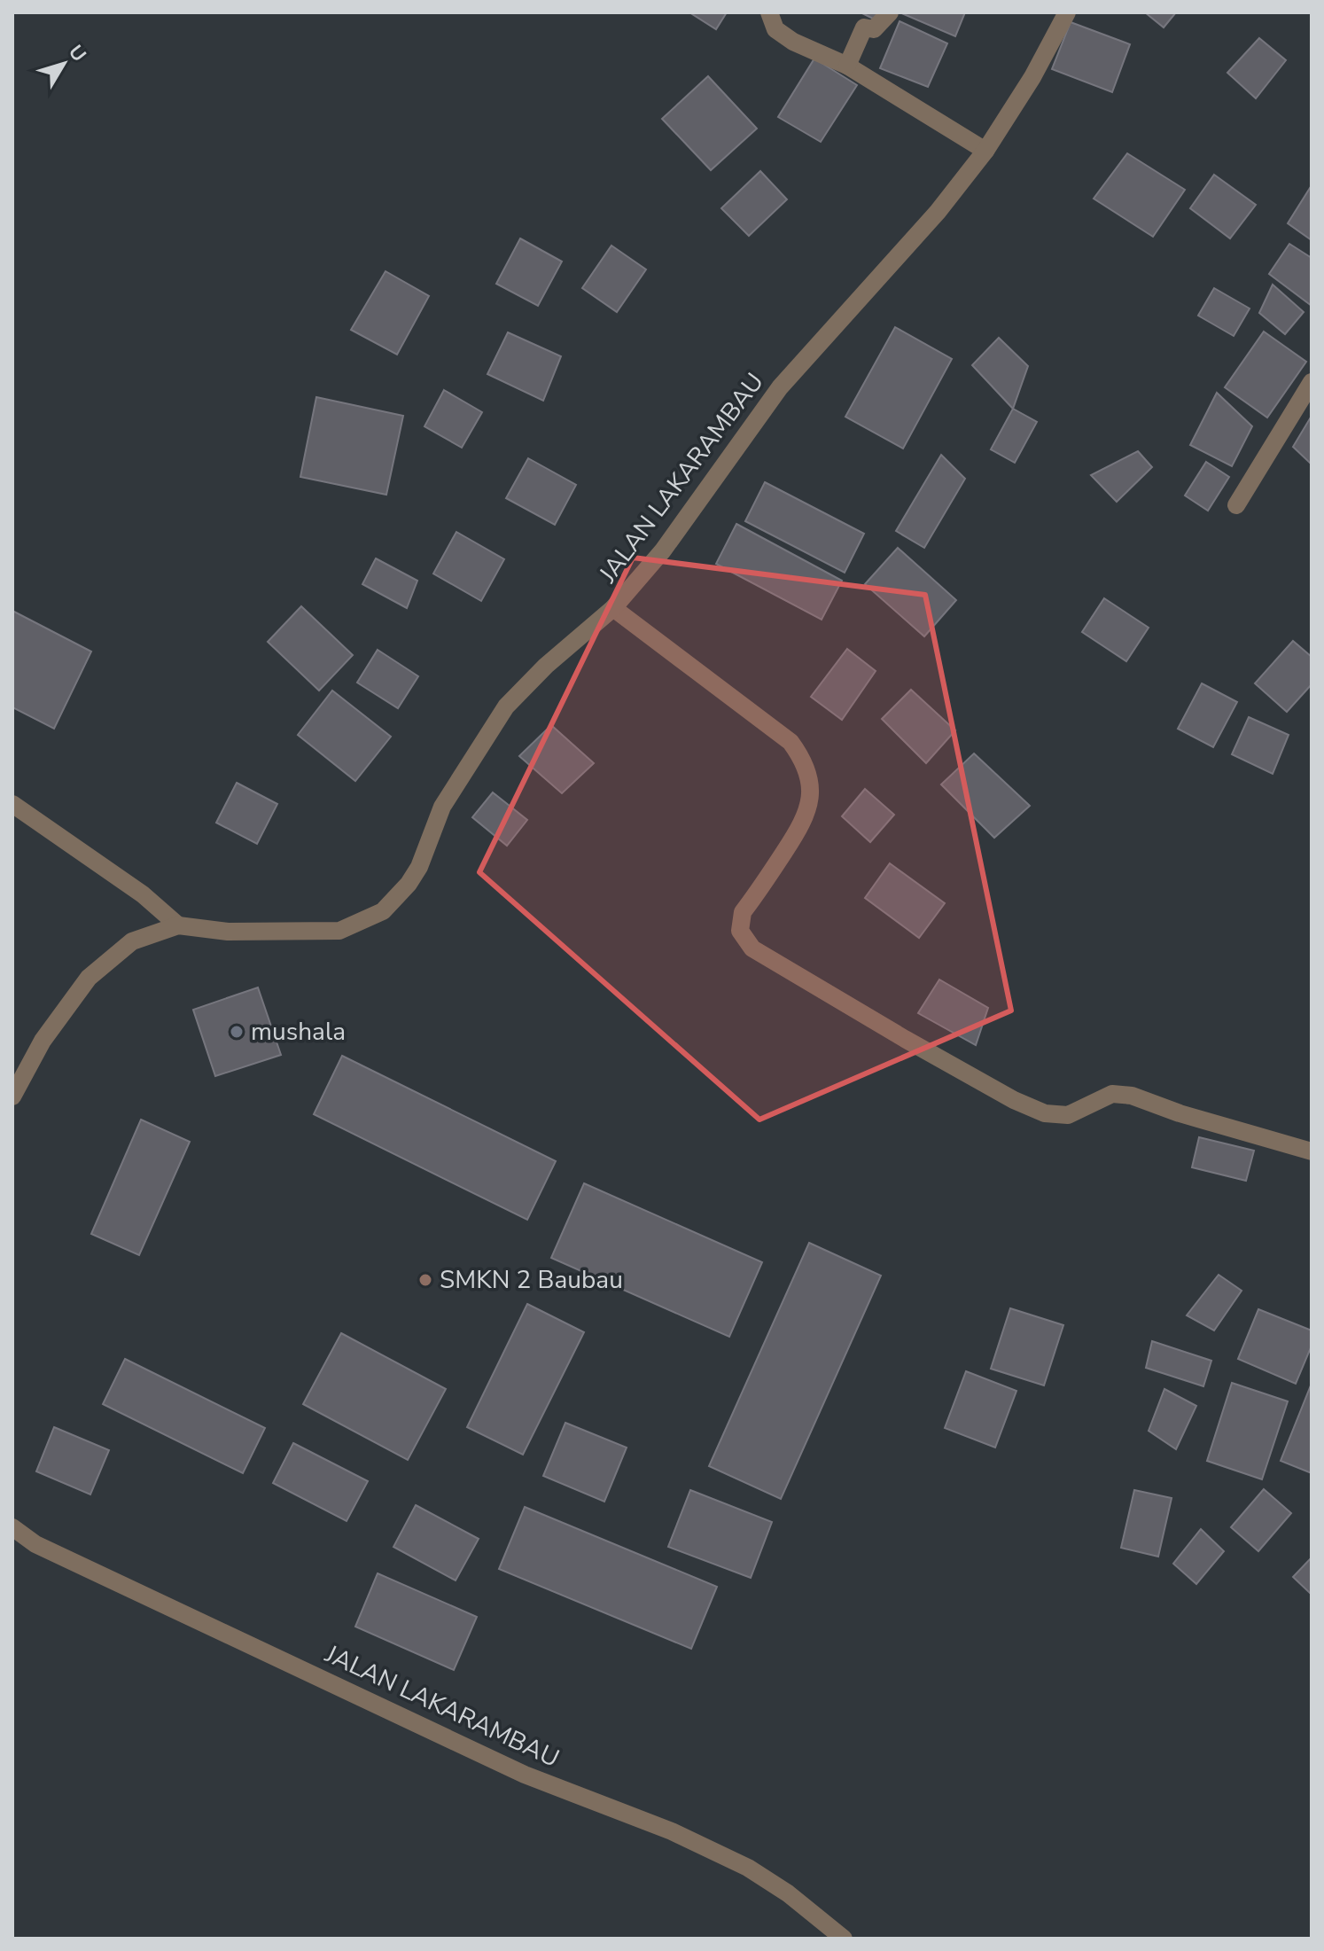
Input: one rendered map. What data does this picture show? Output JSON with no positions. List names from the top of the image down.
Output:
{
  "streets": {
    "street": ["JALAN LAKARAMBAU"]
  },
  "places": ["mushala", "SMKN 2 Baubau"],
  "north": "top right"
}
